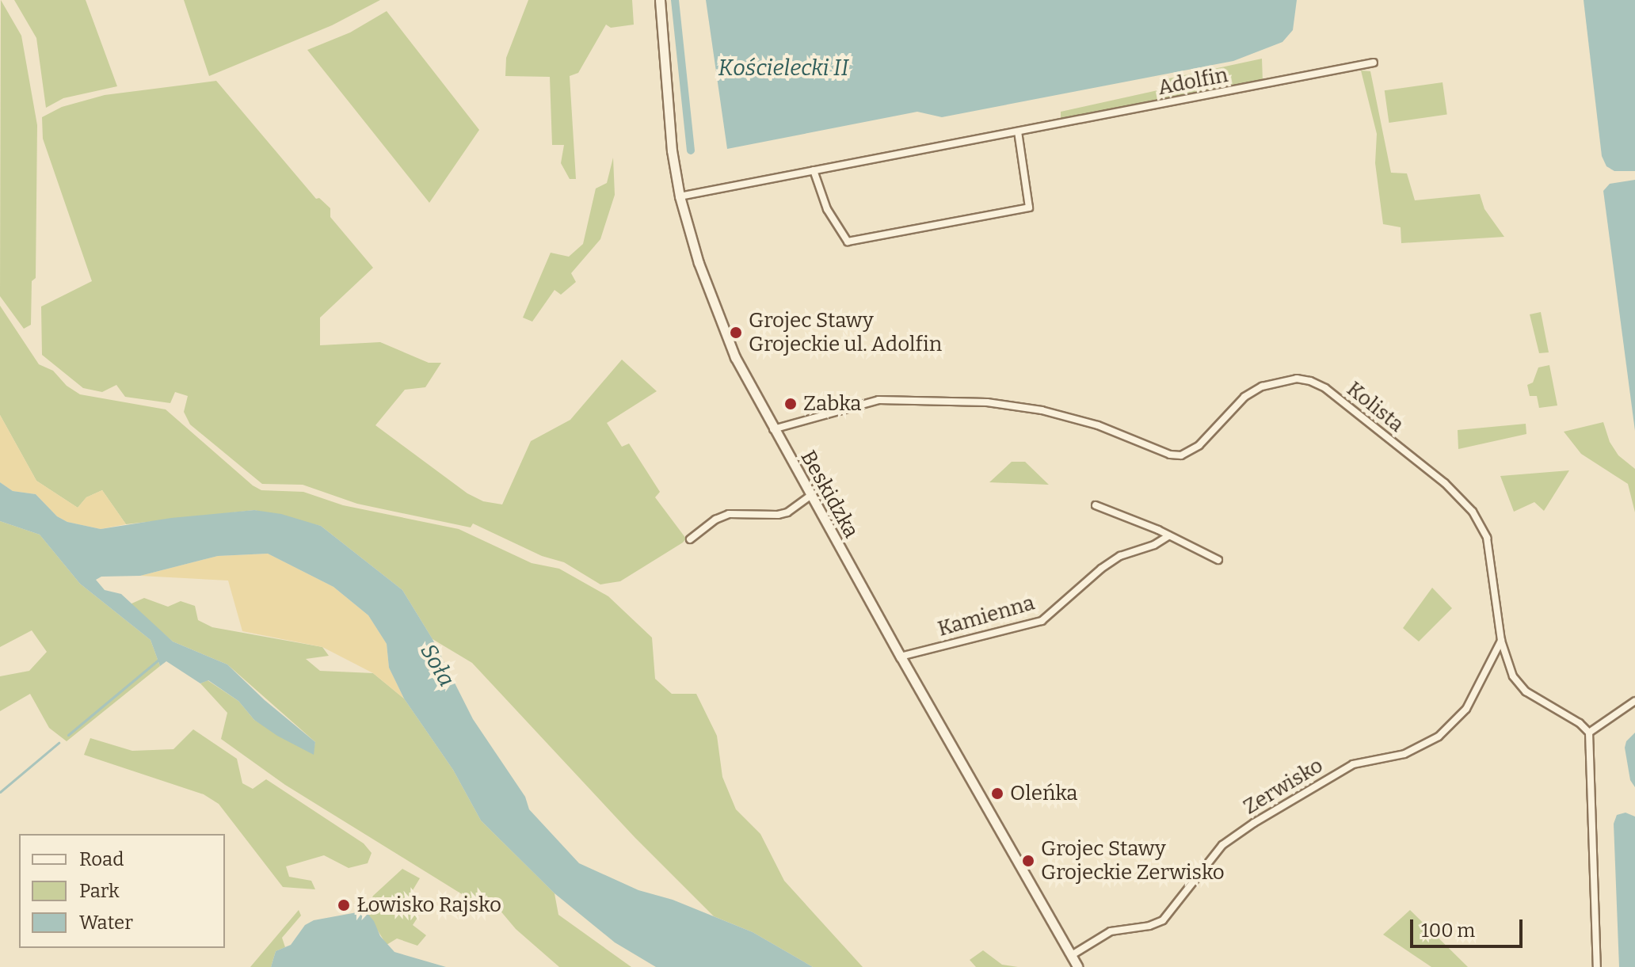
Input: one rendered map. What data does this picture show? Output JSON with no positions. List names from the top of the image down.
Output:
{
  "streets": {
    "main road": ["Beskidzka"],
    "street": [
      "Adolfin",
      "Kolista",
      "Kamienna",
      "Zerwisko"
    ]
  },
  "crossings": [
    ["Adolfin", "Beskidzka"],
    ["Kolista", "Beskidzka"],
    ["Kolista", "Zerwisko"],
    ["Beskidzka", "Kamienna"],
    ["Beskidzka", "Zerwisko"]
  ],
  "water": ["Kościelecki II", "Soła"],
  "places": [
    "Grojec Stawy Grojeckie ul. Adolfin",
    "Zabka",
    "Oleńka",
    "Grojec Stawy Grojeckie Zerwisko",
    "Łowisko Rajsko"
  ],
  "legend": ["Road", "Park", "Water"],
  "scale_bar": "100 m"
}
